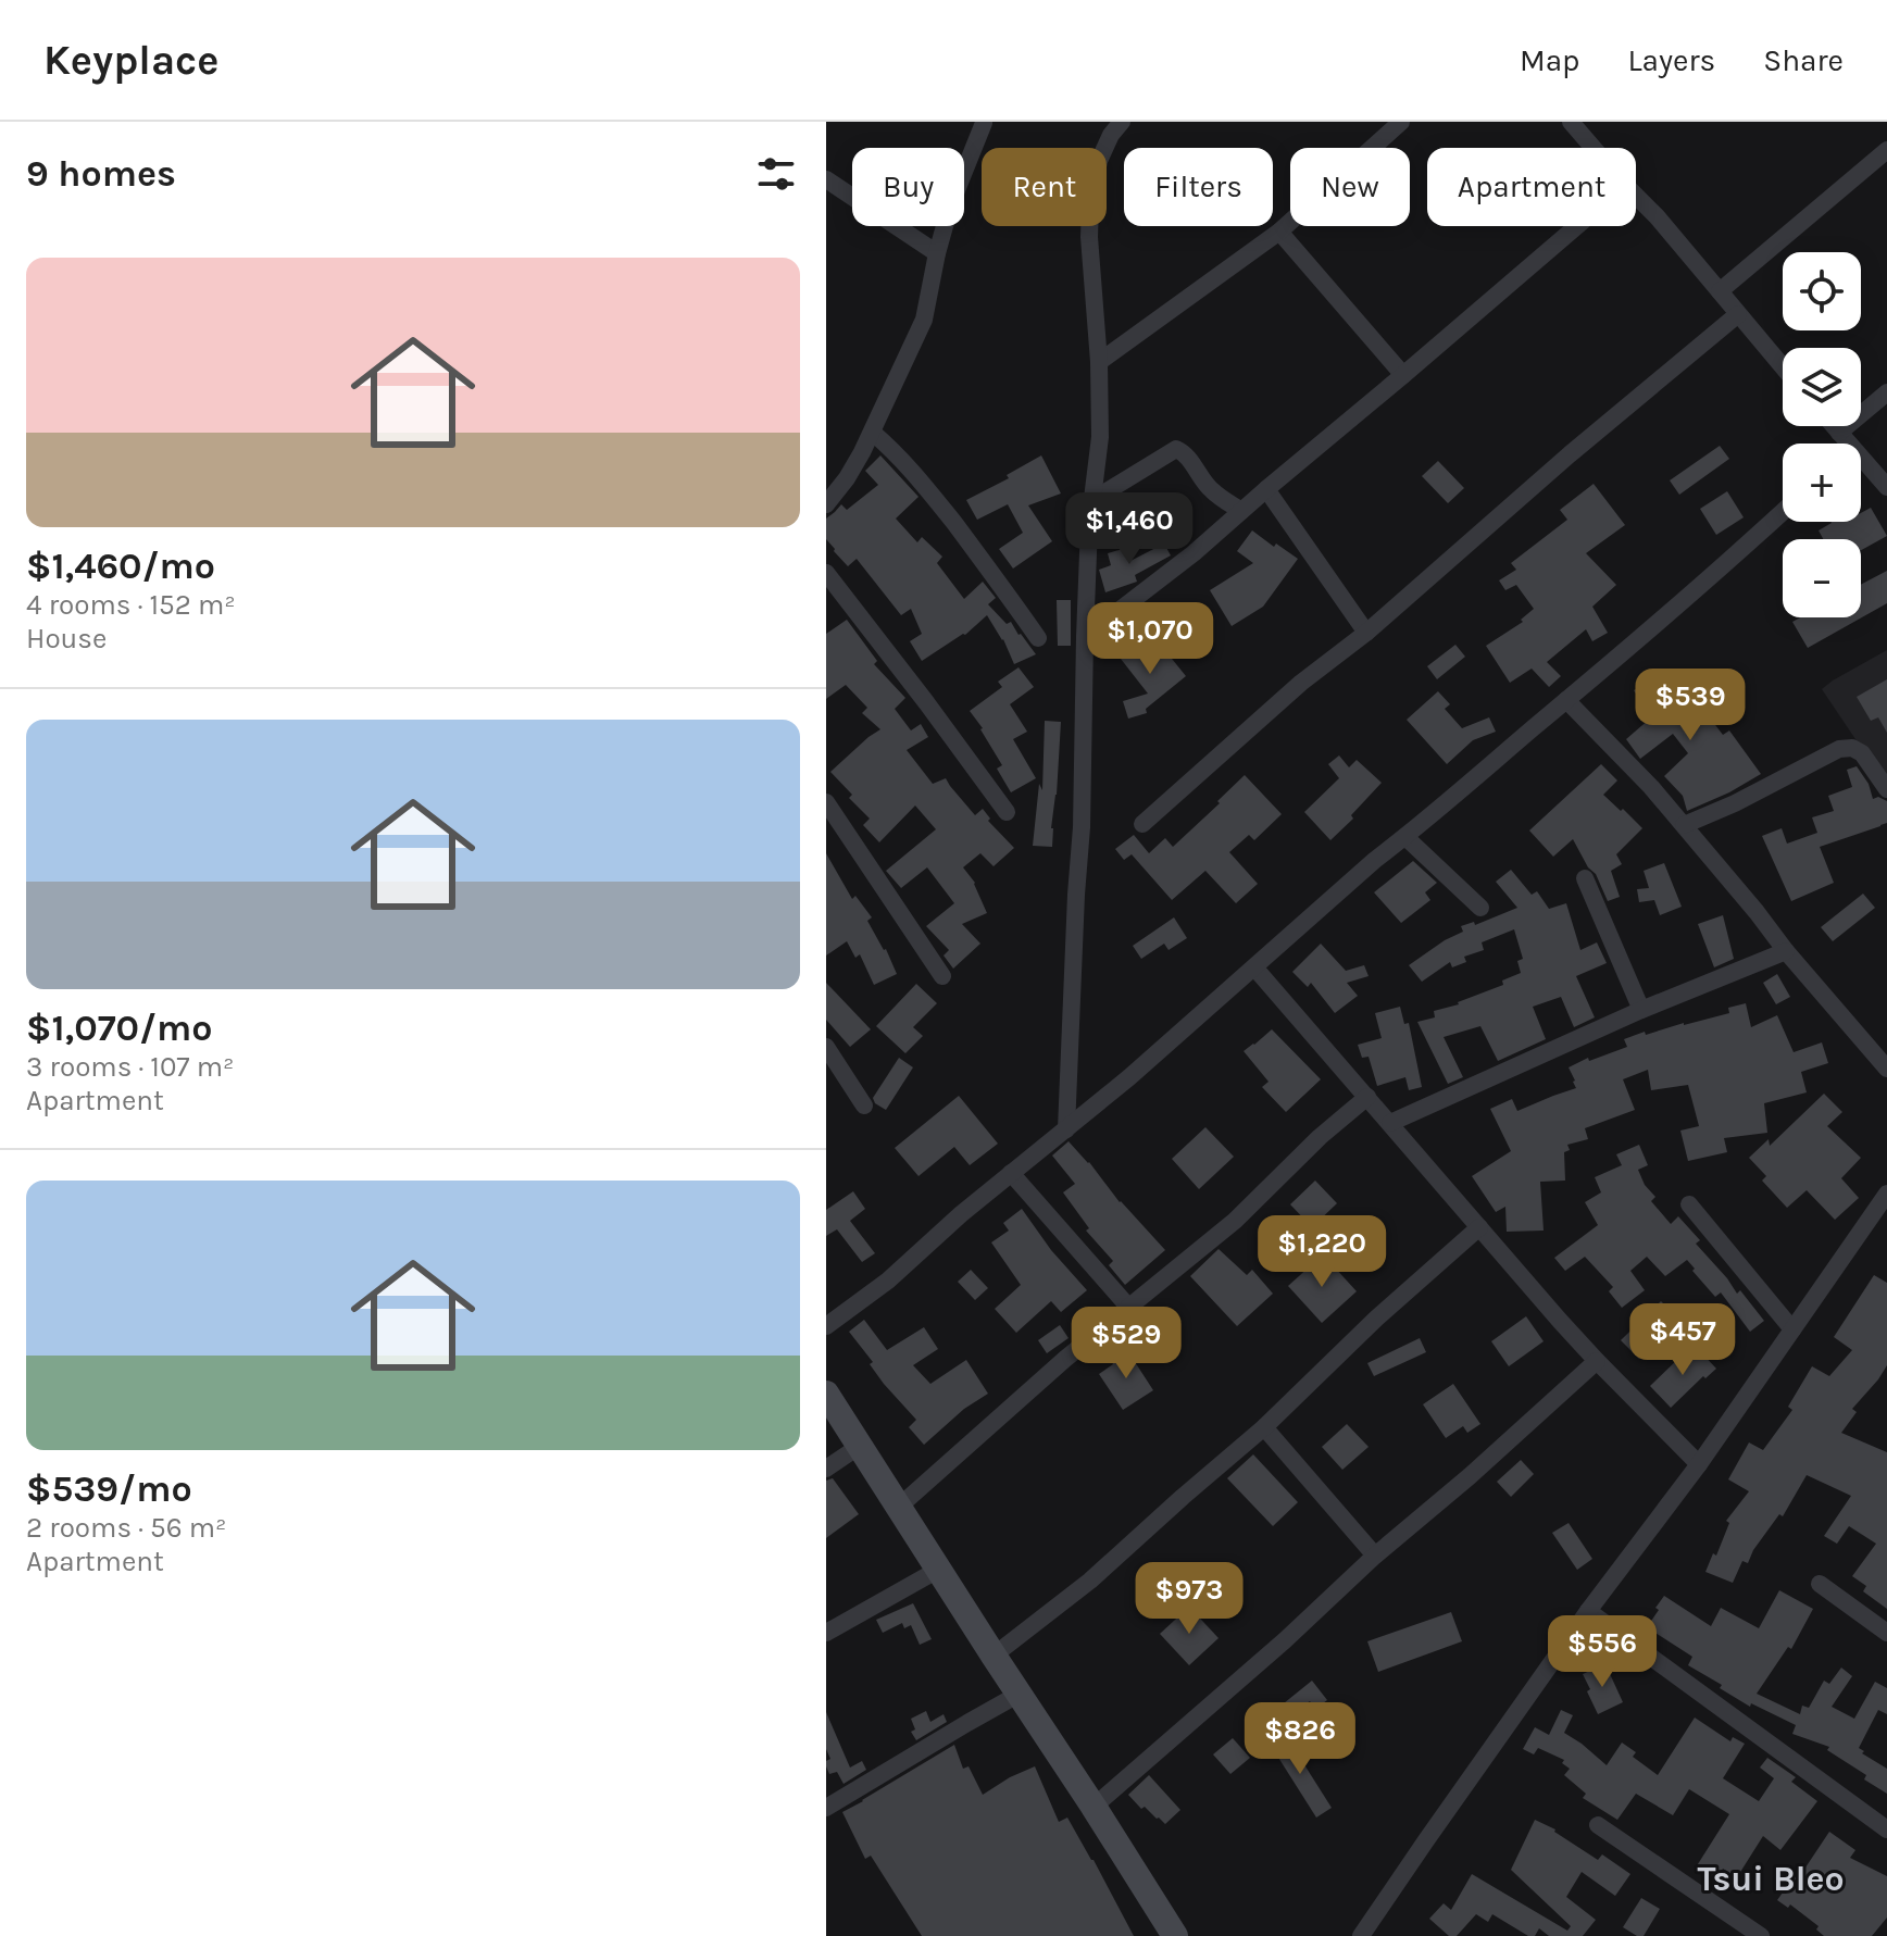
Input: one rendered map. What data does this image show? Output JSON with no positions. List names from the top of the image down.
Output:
{
  "districts": ["Tsui Bleo"],
  "page": {
    "header": "Keyplace",
    "nav": ["Map", "Layers", "Share"],
    "heading": "9 homes",
    "chip": [
      "Buy",
      "Rent",
      "Filters",
      "New",
      "Apartment"
    ],
    "list": [
      {
        "name": "$1,460/mo",
        "note": "4 rooms · 152 m² · House"
      },
      {
        "name": "$1,070/mo",
        "note": "3 rooms · 107 m² · Apartment"
      },
      {
        "name": "$539/mo",
        "note": "2 rooms · 56 m² · Apartment"
      }
    ],
    "map_buttons": ["+", "−"],
    "price": [
      "$1,460",
      "$1,070",
      "$539",
      "$1,220",
      "$457",
      "$529",
      "$973",
      "$556",
      "$826"
    ]
  }
}
